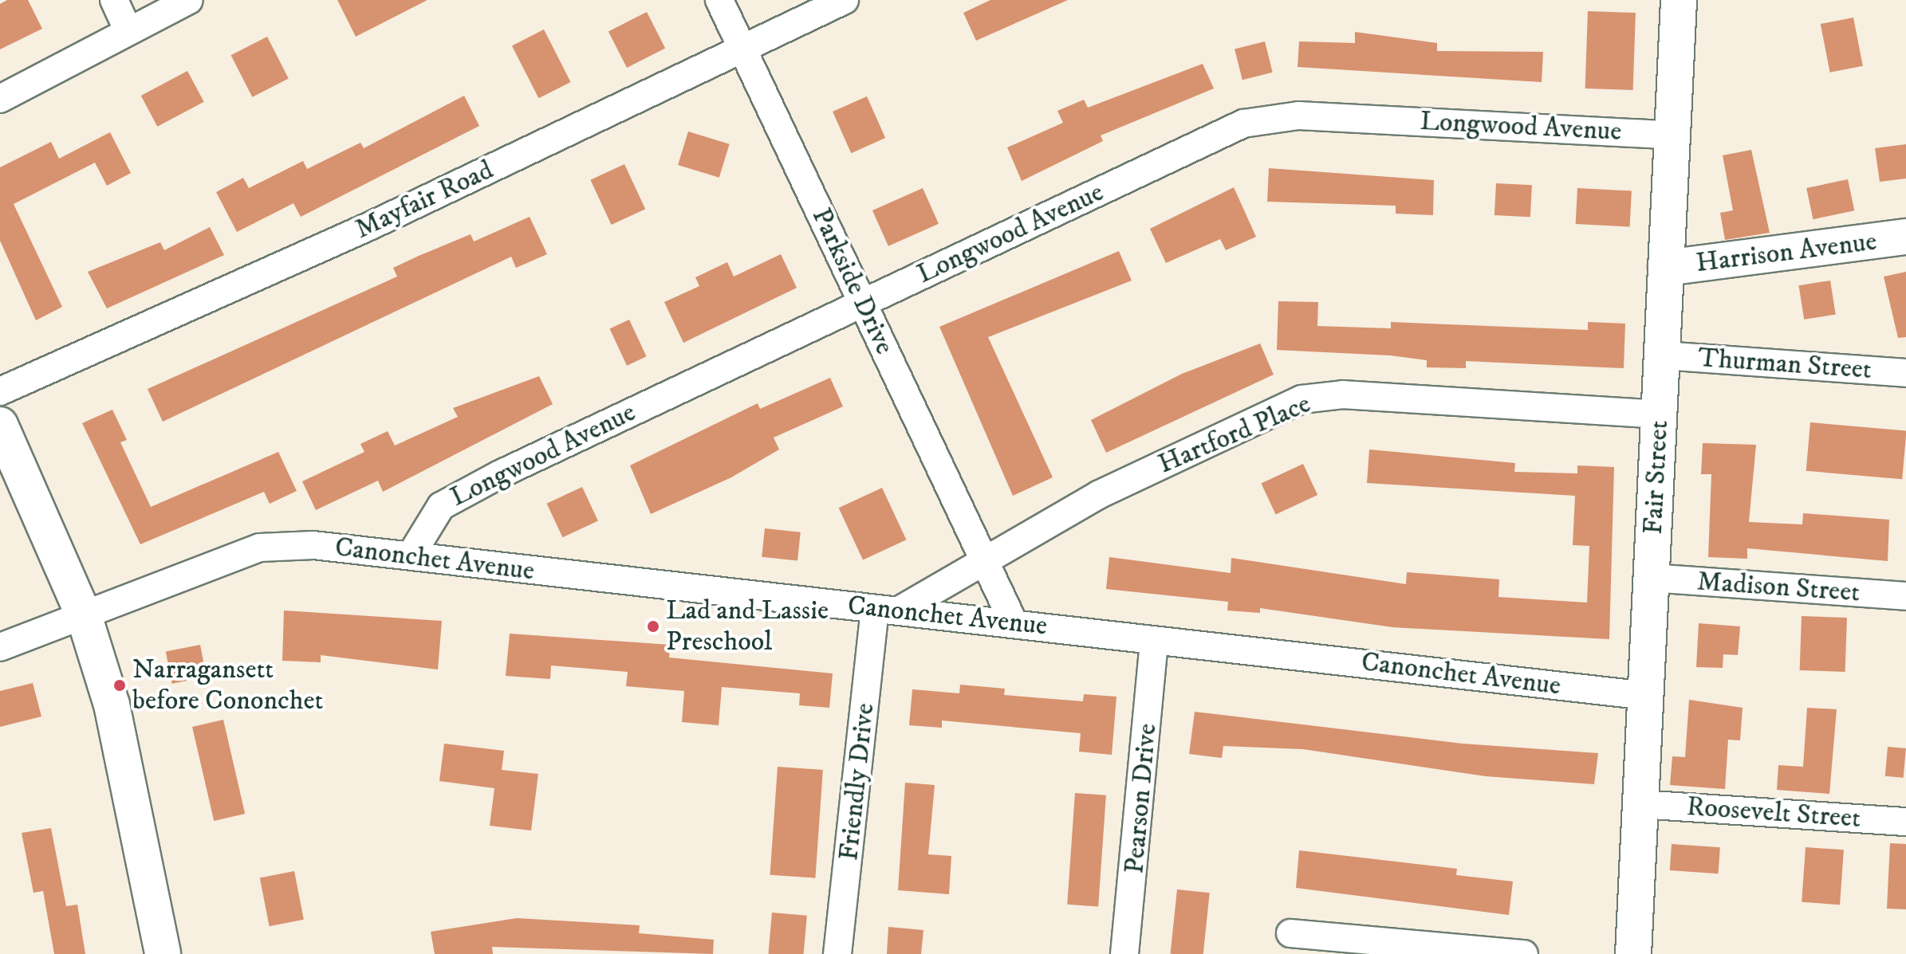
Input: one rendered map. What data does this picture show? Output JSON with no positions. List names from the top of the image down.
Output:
{
  "streets": {
    "street": [
      "Longwood Avenue",
      "Mayfair Road",
      "Harrison Avenue",
      "Parkside Drive",
      "Thurman Street",
      "Hartford Place",
      "Fair Street",
      "Canonchet Avenue",
      "Madison Street",
      "Friendly Drive",
      "Pearson Drive",
      "Roosevelt Street"
    ]
  },
  "crossings": [
    ["Longwood Avenue", "Parkside Drive"],
    ["Longwood Avenue", "Fair Street"],
    ["Longwood Avenue", "Canonchet Avenue"],
    ["Mayfair Road", "Parkside Drive"],
    ["Harrison Avenue", "Fair Street"],
    ["Parkside Drive", "Hartford Place"],
    ["Thurman Street", "Fair Street"],
    ["Hartford Place", "Fair Street"],
    ["Hartford Place", "Canonchet Avenue"],
    ["Hartford Place", "Friendly Drive"],
    ["Fair Street", "Canonchet Avenue"],
    ["Fair Street", "Madison Street"],
    ["Fair Street", "Roosevelt Street"],
    ["Canonchet Avenue", "Friendly Drive"],
    ["Canonchet Avenue", "Pearson Drive"]
  ],
  "places": ["Lad and Lassie Preschool", "Narragansett before Cononchet"]
}
